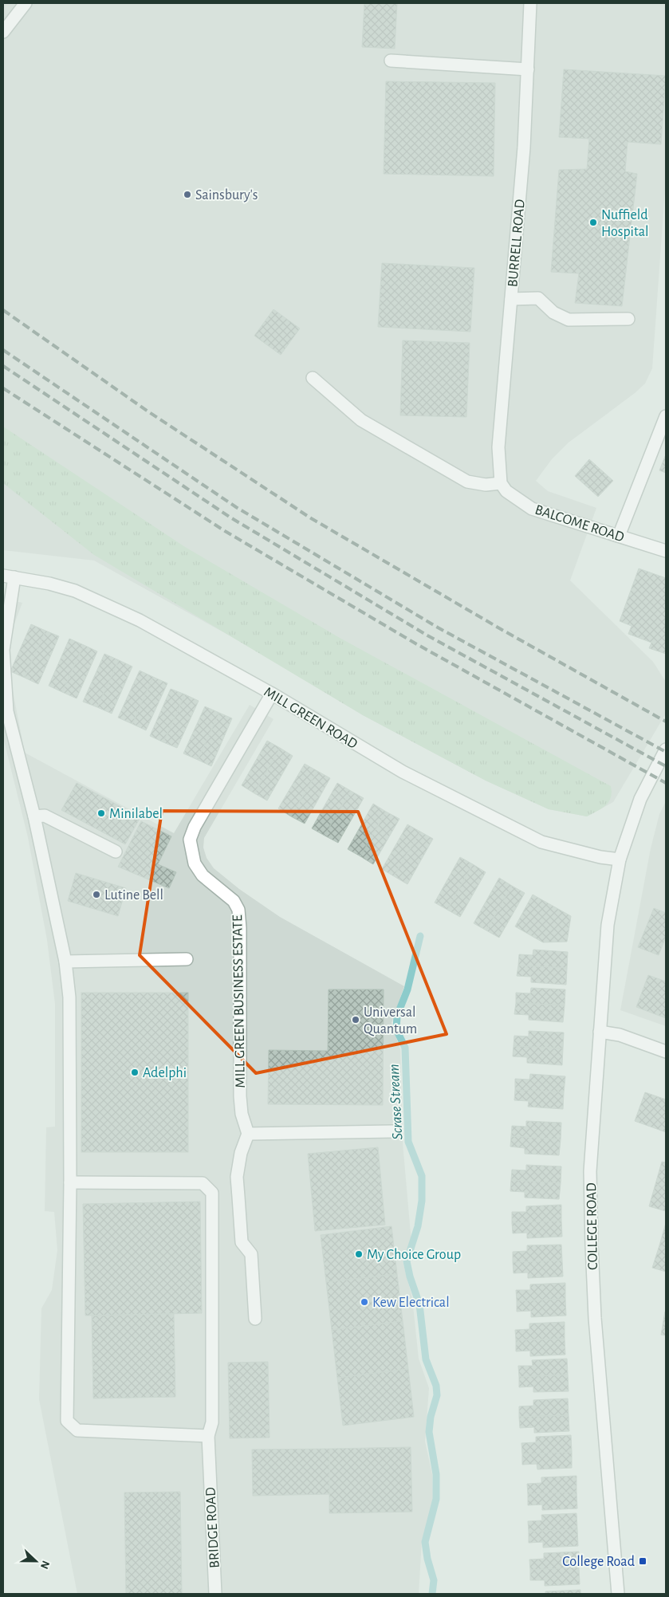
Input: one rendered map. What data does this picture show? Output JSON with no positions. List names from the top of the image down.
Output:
{
  "streets": {
    "street": [
      "BURRELL ROAD",
      "BALCOME ROAD",
      "MILL GREEN ROAD",
      "MILL GREEN BUSINESS ESTATE",
      "COLLEGE ROAD",
      "BRIDGE ROAD"
    ]
  },
  "crossings": [
    ["BURRELL ROAD", "BALCOME ROAD"],
    ["MILL GREEN ROAD", "MILL GREEN BUSINESS ESTATE"],
    ["MILL GREEN ROAD", "COLLEGE ROAD"]
  ],
  "water": ["Scrase Stream"],
  "places": {
    "other": [
      "Sainsbury's",
      "Nuffield Hospital",
      "Minilabel",
      "Lutine Bell",
      "Universal Quantum",
      "Adelphi",
      "My Choice Group",
      "Kew Electrical"
    ],
    "transit": ["College Road"]
  },
  "north": "right"
}
